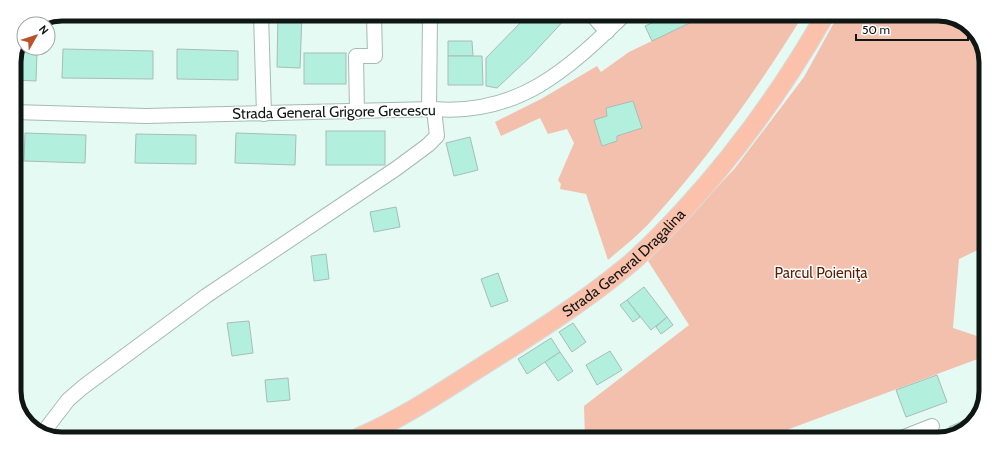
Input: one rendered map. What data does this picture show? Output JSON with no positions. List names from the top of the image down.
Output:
{
  "streets": {
    "main road": ["Strada General Dragalina"],
    "street": ["Strada General Grigore Grecescu"]
  },
  "parks": ["Parcul Poieniţa"],
  "scale_bar": "50 m",
  "north": "top right"
}
